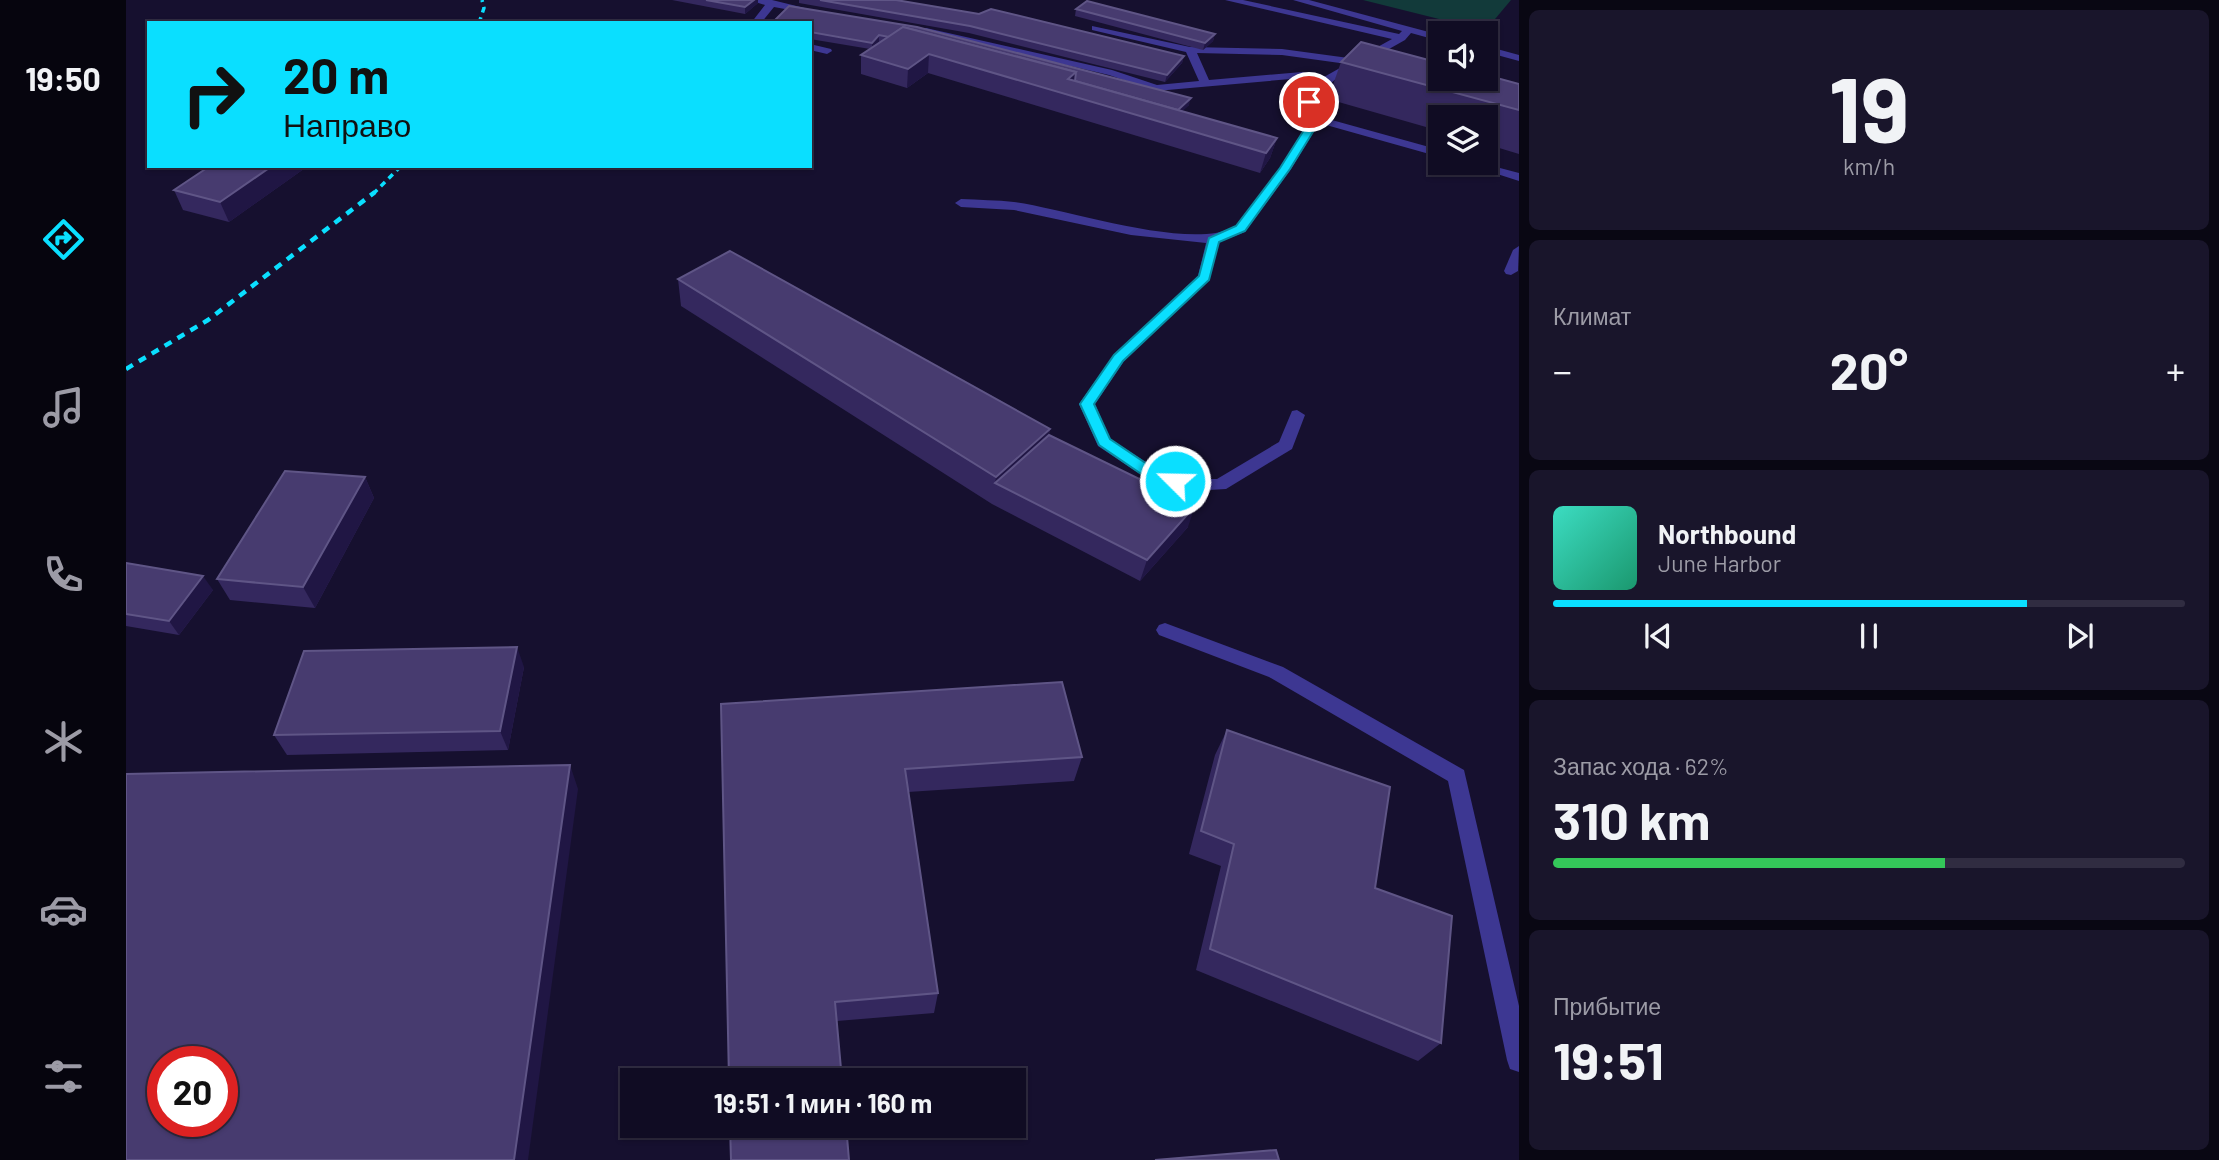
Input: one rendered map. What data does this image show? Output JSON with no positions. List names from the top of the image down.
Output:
{
  "page": {
    "tabs": "19:50",
    "tile": [
      ["19", "km/h"],
      "Климат",
      ["Запас хода · 62%", "310 km"],
      ["Прибытие", "19:51"]
    ],
    "turn": ["20 m", "Направо"],
    "heat": ["−", "20°", "+"],
    "song": ["Northbound", "June Harbor"],
    "limit": "20",
    "trip": "19:51 · 1 мин · 160 m"
  }
}
